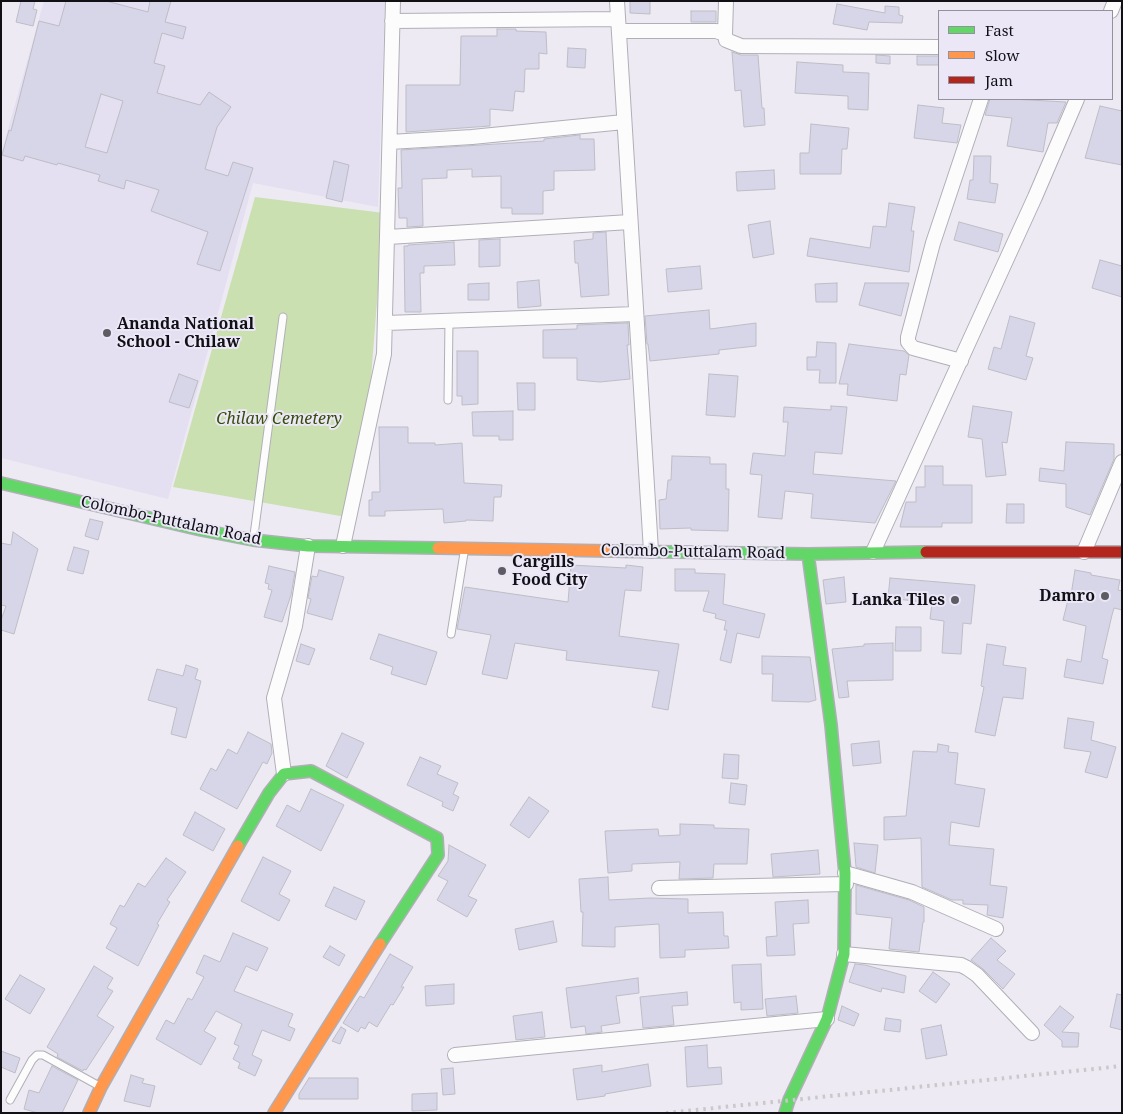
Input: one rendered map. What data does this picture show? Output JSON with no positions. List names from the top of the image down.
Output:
{
  "streets": {
    "main road": ["Colombo-Puttalam Road"]
  },
  "parks": ["Chilaw Cemetery"],
  "places": [
    "Ananda National School - Chilaw",
    "Cargills Food City",
    "Damro",
    "Lanka Tiles"
  ],
  "legend": ["Fast", "Slow", "Jam"]
}
